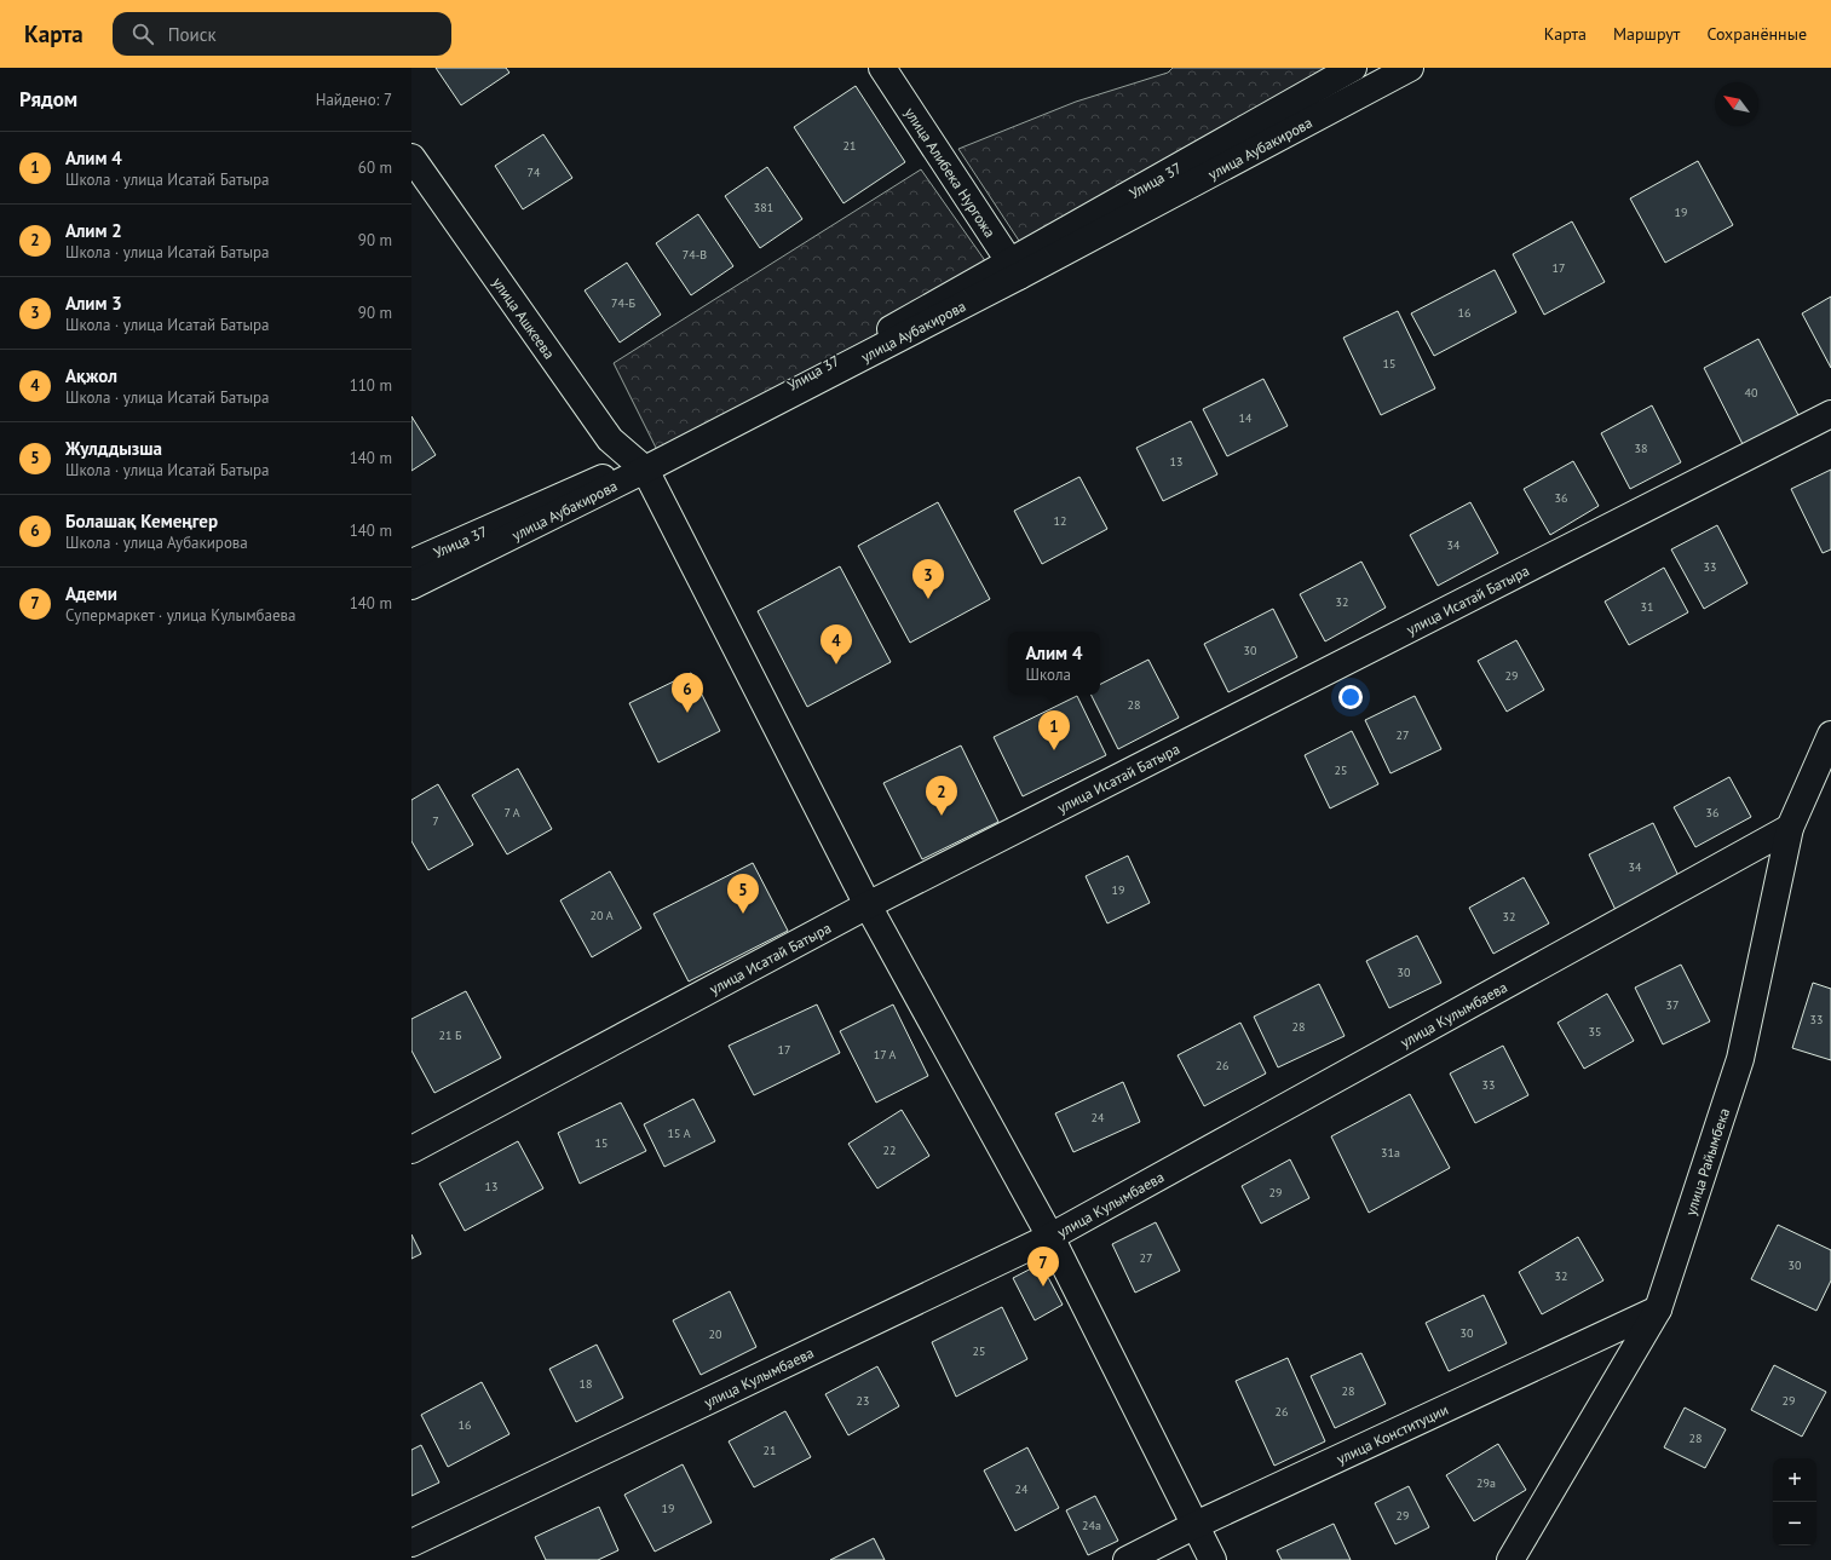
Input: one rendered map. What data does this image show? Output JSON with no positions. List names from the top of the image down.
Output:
{
  "streets": {
    "street": [
      "улица Аубакирова",
      "улица Алибека Нургожа",
      "Улица 37",
      "улица Ашкеева",
      "улица Исатай Батыра",
      "улица Кулымбаева",
      "улица Райымбека",
      "улица Конституции"
    ]
  },
  "crossings": [
    ["улица Аубакирова", "улица Алибека Нургожа"],
    ["улица Аубакирова", "улица Ашкеева"],
    ["улица Кулымбаева", "улица Райымбека"],
    ["улица Райымбека", "улица Конституции"]
  ],
  "house_numbers": [
    "21",
    "74",
    "381",
    "19",
    "74-В",
    "17",
    "74-Б",
    "16",
    "15",
    "40",
    "14",
    "38",
    "13",
    "36",
    "12",
    "34",
    "33",
    "32",
    "31",
    "30",
    "29",
    "28",
    "27",
    "25",
    "7 А",
    "36",
    "7",
    "34",
    "19",
    "20 А",
    "32",
    "30",
    "37",
    "33",
    "28",
    "35",
    "21 Б",
    "17",
    "17 А",
    "26",
    "33",
    "24",
    "15 А",
    "15",
    "22",
    "31а",
    "13",
    "29",
    "27",
    "30",
    "32",
    "30",
    "20",
    "25",
    "18",
    "28",
    "23",
    "29",
    "26",
    "16",
    "28",
    "21",
    "29а",
    "24",
    "19",
    "29",
    "24а"
  ],
  "north": "top left",
  "page": {
    "header": "Карта",
    "search": "Поиск",
    "nav": ["Карта", "Маршрут", "Сохранённые"],
    "heading": ["Рядом", "Найдено: 7"],
    "list": [
      {
        "mark": "1",
        "name": "Алим 4",
        "note": "Школа · улица Исатай Батыра",
        "value": "60 m"
      },
      {
        "mark": "2",
        "name": "Алим 2",
        "note": "Школа · улица Исатай Батыра",
        "value": "90 m"
      },
      {
        "mark": "3",
        "name": "Алим 3",
        "note": "Школа · улица Исатай Батыра",
        "value": "90 m"
      },
      {
        "mark": "4",
        "name": "Ақжол",
        "note": "Школа · улица Исатай Батыра",
        "value": "110 m"
      },
      {
        "mark": "5",
        "name": "Жулддызша",
        "note": "Школа · улица Исатай Батыра",
        "value": "140 m"
      },
      {
        "mark": "6",
        "name": "Болашақ Кемеңгер",
        "note": "Школа · улица Аубакирова",
        "value": "140 m"
      },
      {
        "mark": "7",
        "name": "Адеми",
        "note": "Супермаркет · улица Кулымбаева",
        "value": "140 m"
      }
    ],
    "pins": [
      "3",
      "4",
      "6",
      "1",
      "2",
      "5",
      "7"
    ],
    "popup": ["Алим 4", "Школа"],
    "map_buttons": ["+", "−"]
  }
}
